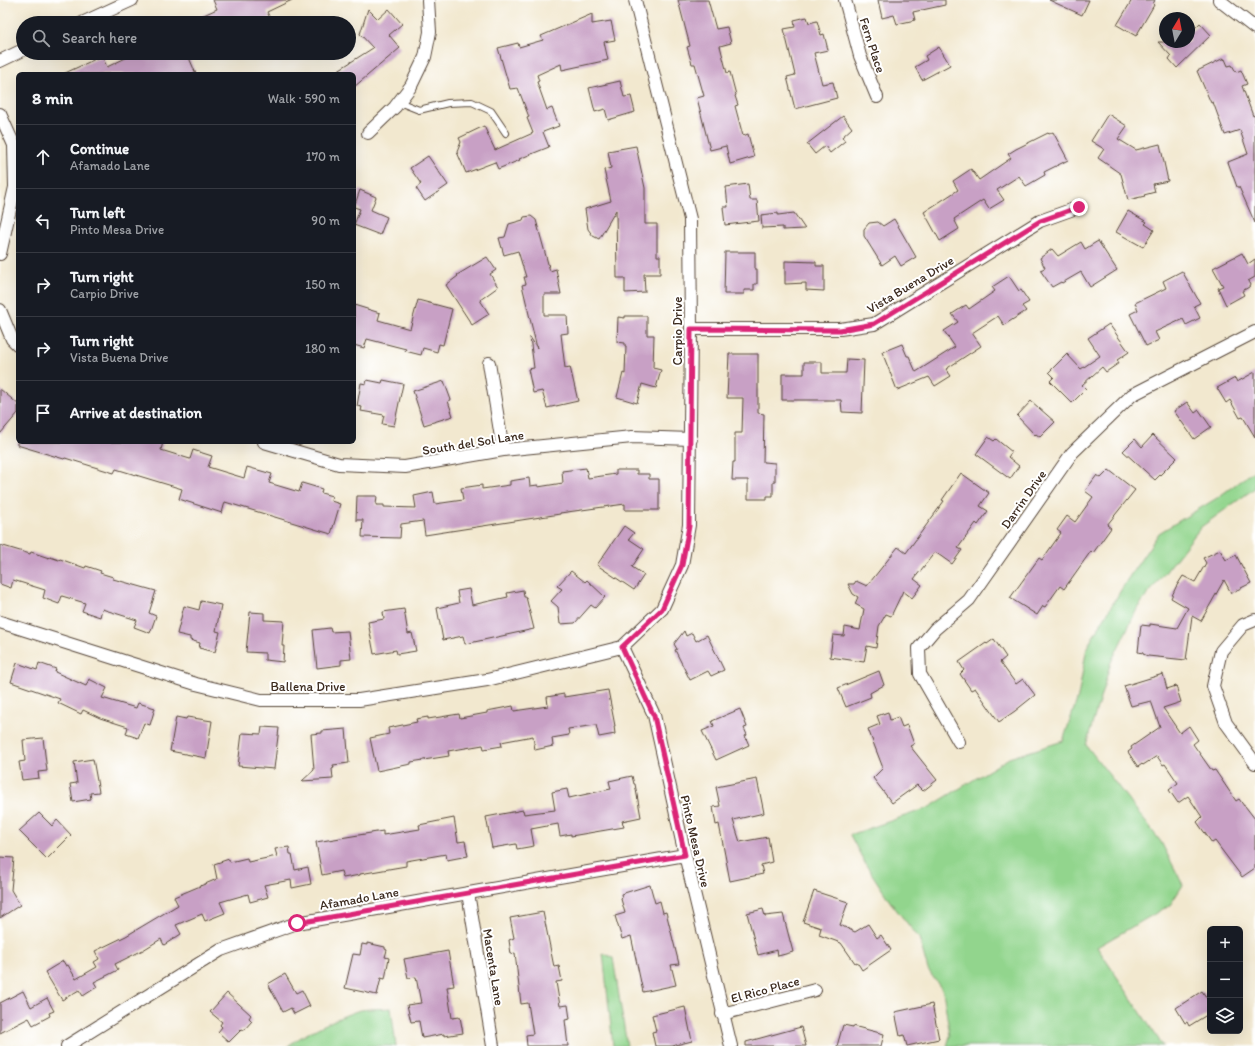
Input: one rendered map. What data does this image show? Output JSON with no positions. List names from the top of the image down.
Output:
{
  "streets": {
    "street": [
      "Fern Place",
      "Vista Buena Drive",
      "Carpio Drive",
      "South del Sol Lane",
      "Darrin Drive",
      "Ballena Drive",
      "Pinto Mesa Drive",
      "Afamado Lane",
      "Macenta Lane",
      "El Rico Place"
    ]
  },
  "crossings": [
    ["Vista Buena Drive", "Carpio Drive"],
    ["Carpio Drive", "South del Sol Lane"],
    ["Carpio Drive", "Ballena Drive"],
    ["Carpio Drive", "Pinto Mesa Drive"],
    ["Ballena Drive", "Pinto Mesa Drive"],
    ["Pinto Mesa Drive", "Afamado Lane"],
    ["Pinto Mesa Drive", "El Rico Place"],
    ["Afamado Lane", "Macenta Lane"]
  ],
  "north": "top",
  "page": {
    "search": "Search here",
    "heading": ["8 min", "Walk · 590 m"],
    "list": [
      ["Continue", "Afamado Lane", "170 m"],
      ["Turn left", "Pinto Mesa Drive", "90 m"],
      ["Turn right", "Carpio Drive", "150 m"],
      ["Turn right", "Vista Buena Drive", "180 m"],
      "Arrive at destination"
    ],
    "map_buttons": ["+", "−"]
  }
}
